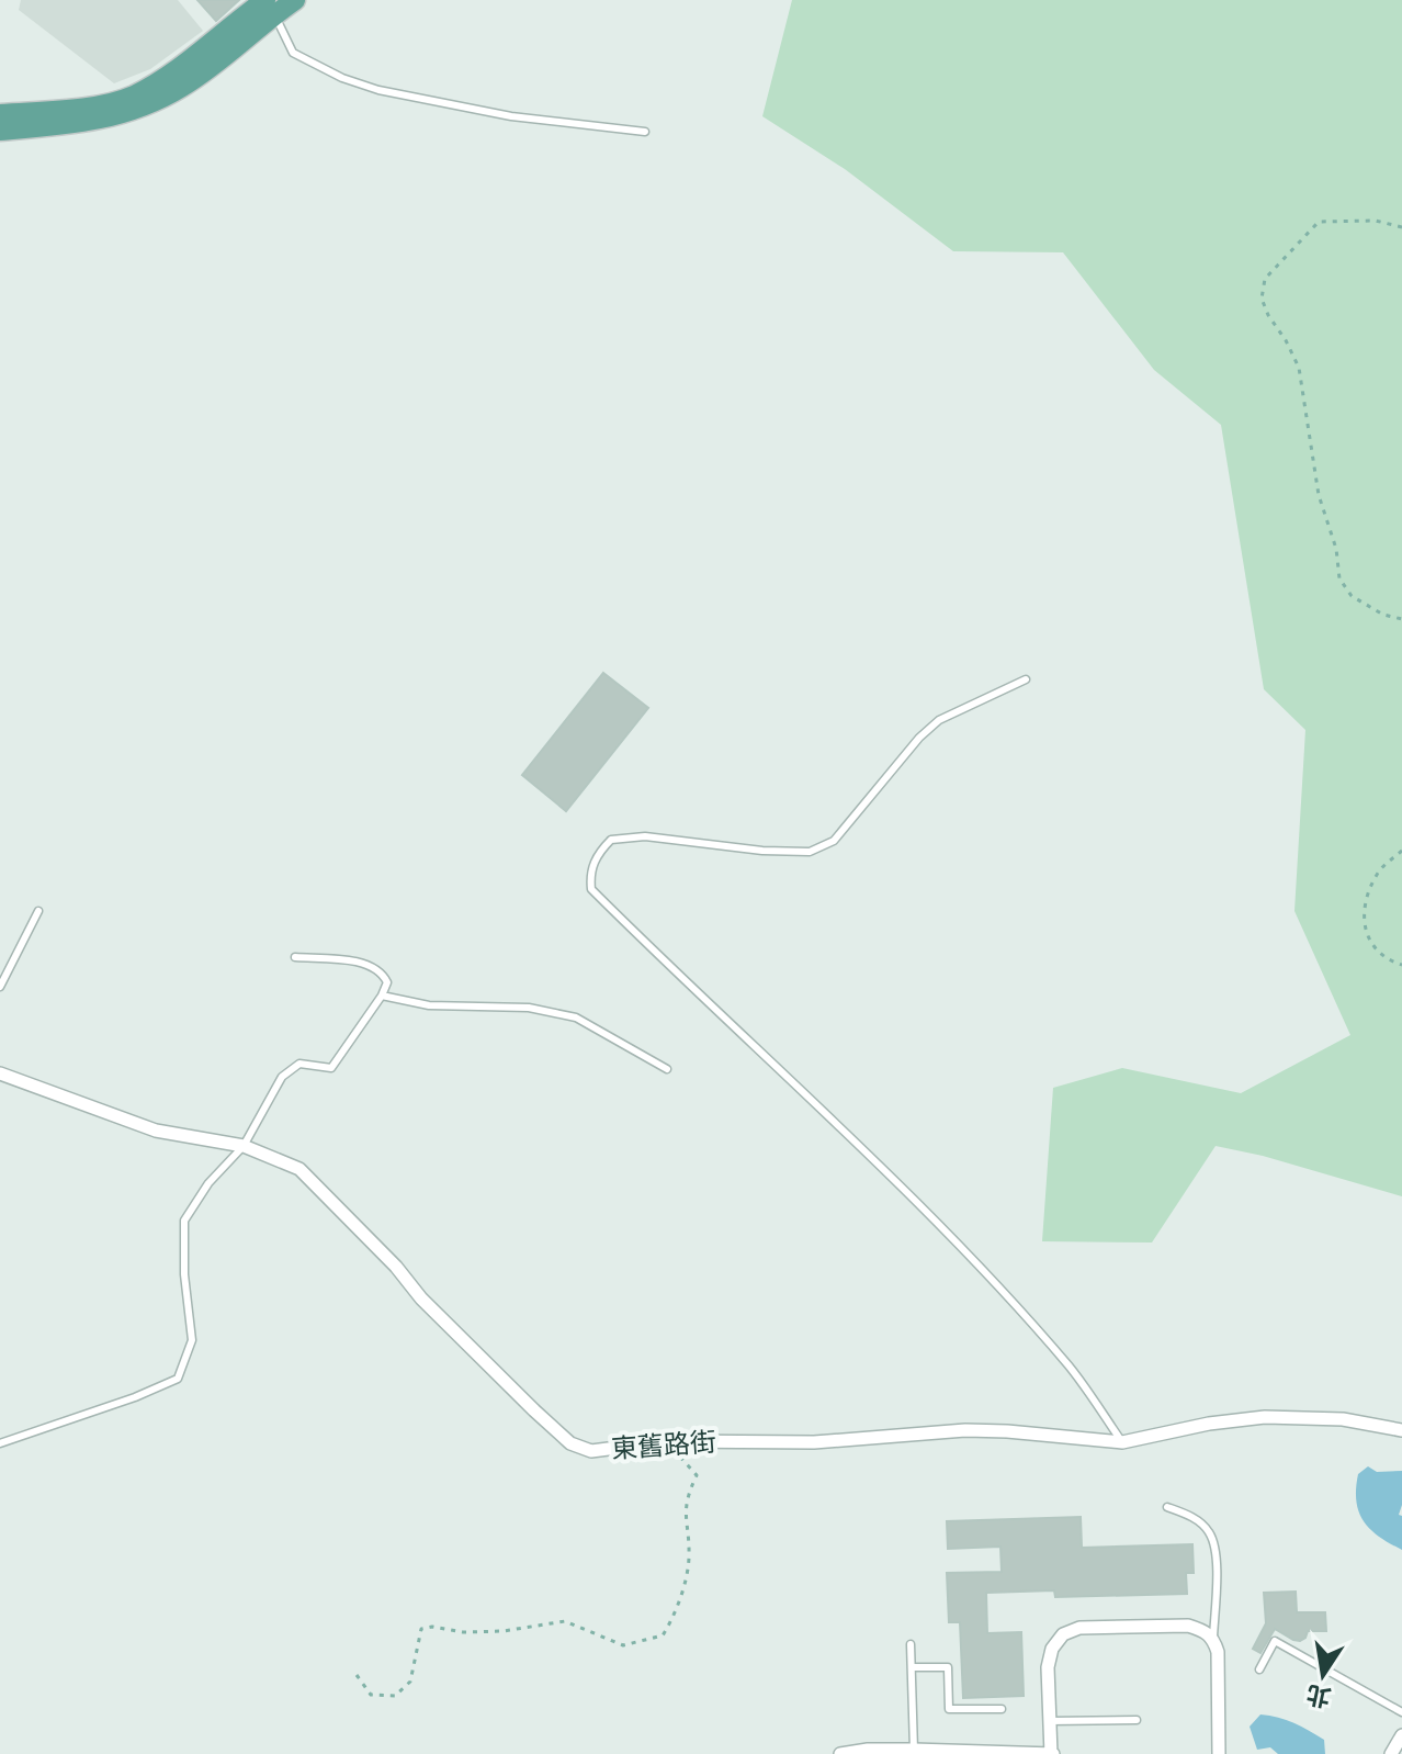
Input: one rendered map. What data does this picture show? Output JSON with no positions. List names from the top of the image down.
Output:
{
  "streets": {
    "street": ["東舊路街"]
  },
  "north": "bottom"
}
